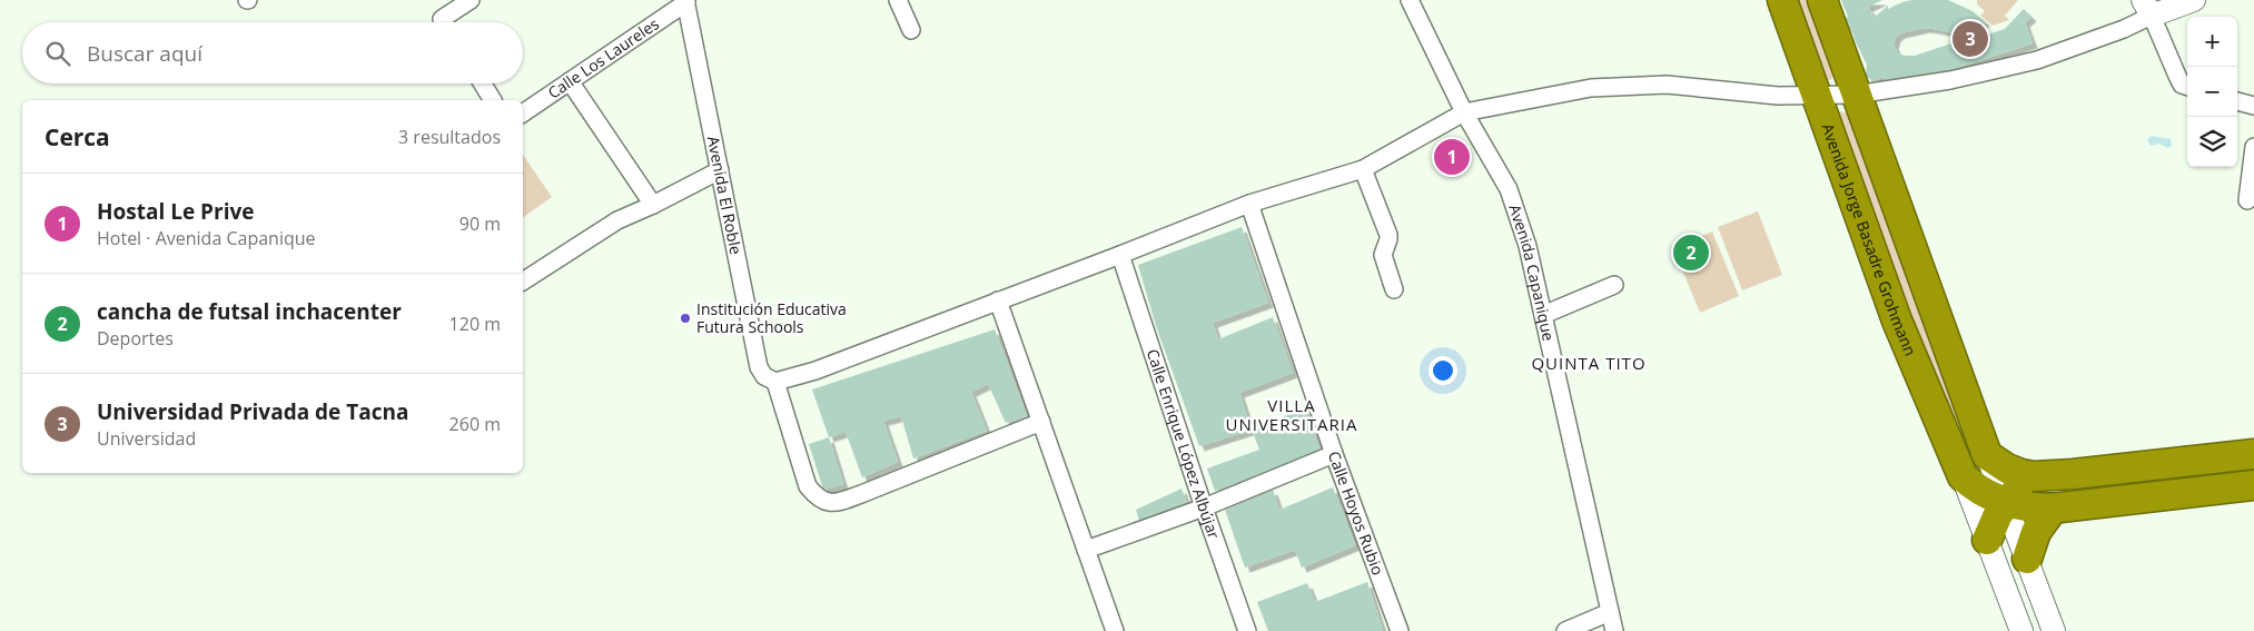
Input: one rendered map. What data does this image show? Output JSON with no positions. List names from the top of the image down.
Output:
{
  "streets": {
    "highway": ["Avenida Jorge Basadre Grohmann"],
    "street": [
      "Calle Los Laureles",
      "Avenida El Roble",
      "Avenida Capanique",
      "Calle Enrique López Albújar",
      "Calle Hoyos Rubio"
    ]
  },
  "crossings": [
    ["Calle Los Laureles", "Avenida El Roble"]
  ],
  "districts": ["QUINTA TITO", "VILLA UNIVERSITARIA"],
  "places": ["Institución Educativa Futura Schools"],
  "page": {
    "map_buttons": ["+", "−"],
    "pins": ["3", "1", "2"],
    "search": "Buscar aquí",
    "heading": ["Cerca", "3 resultados"],
    "list": [
      {
        "mark": "1",
        "name": "Hostal Le Prive",
        "note": "Hotel · Avenida Capanique",
        "value": "90 m"
      },
      {
        "mark": "2",
        "name": "cancha de futsal inchacenter",
        "note": "Deportes",
        "value": "120 m"
      },
      {
        "mark": "3",
        "name": "Universidad Privada de Tacna",
        "note": "Universidad",
        "value": "260 m"
      }
    ]
  }
}
